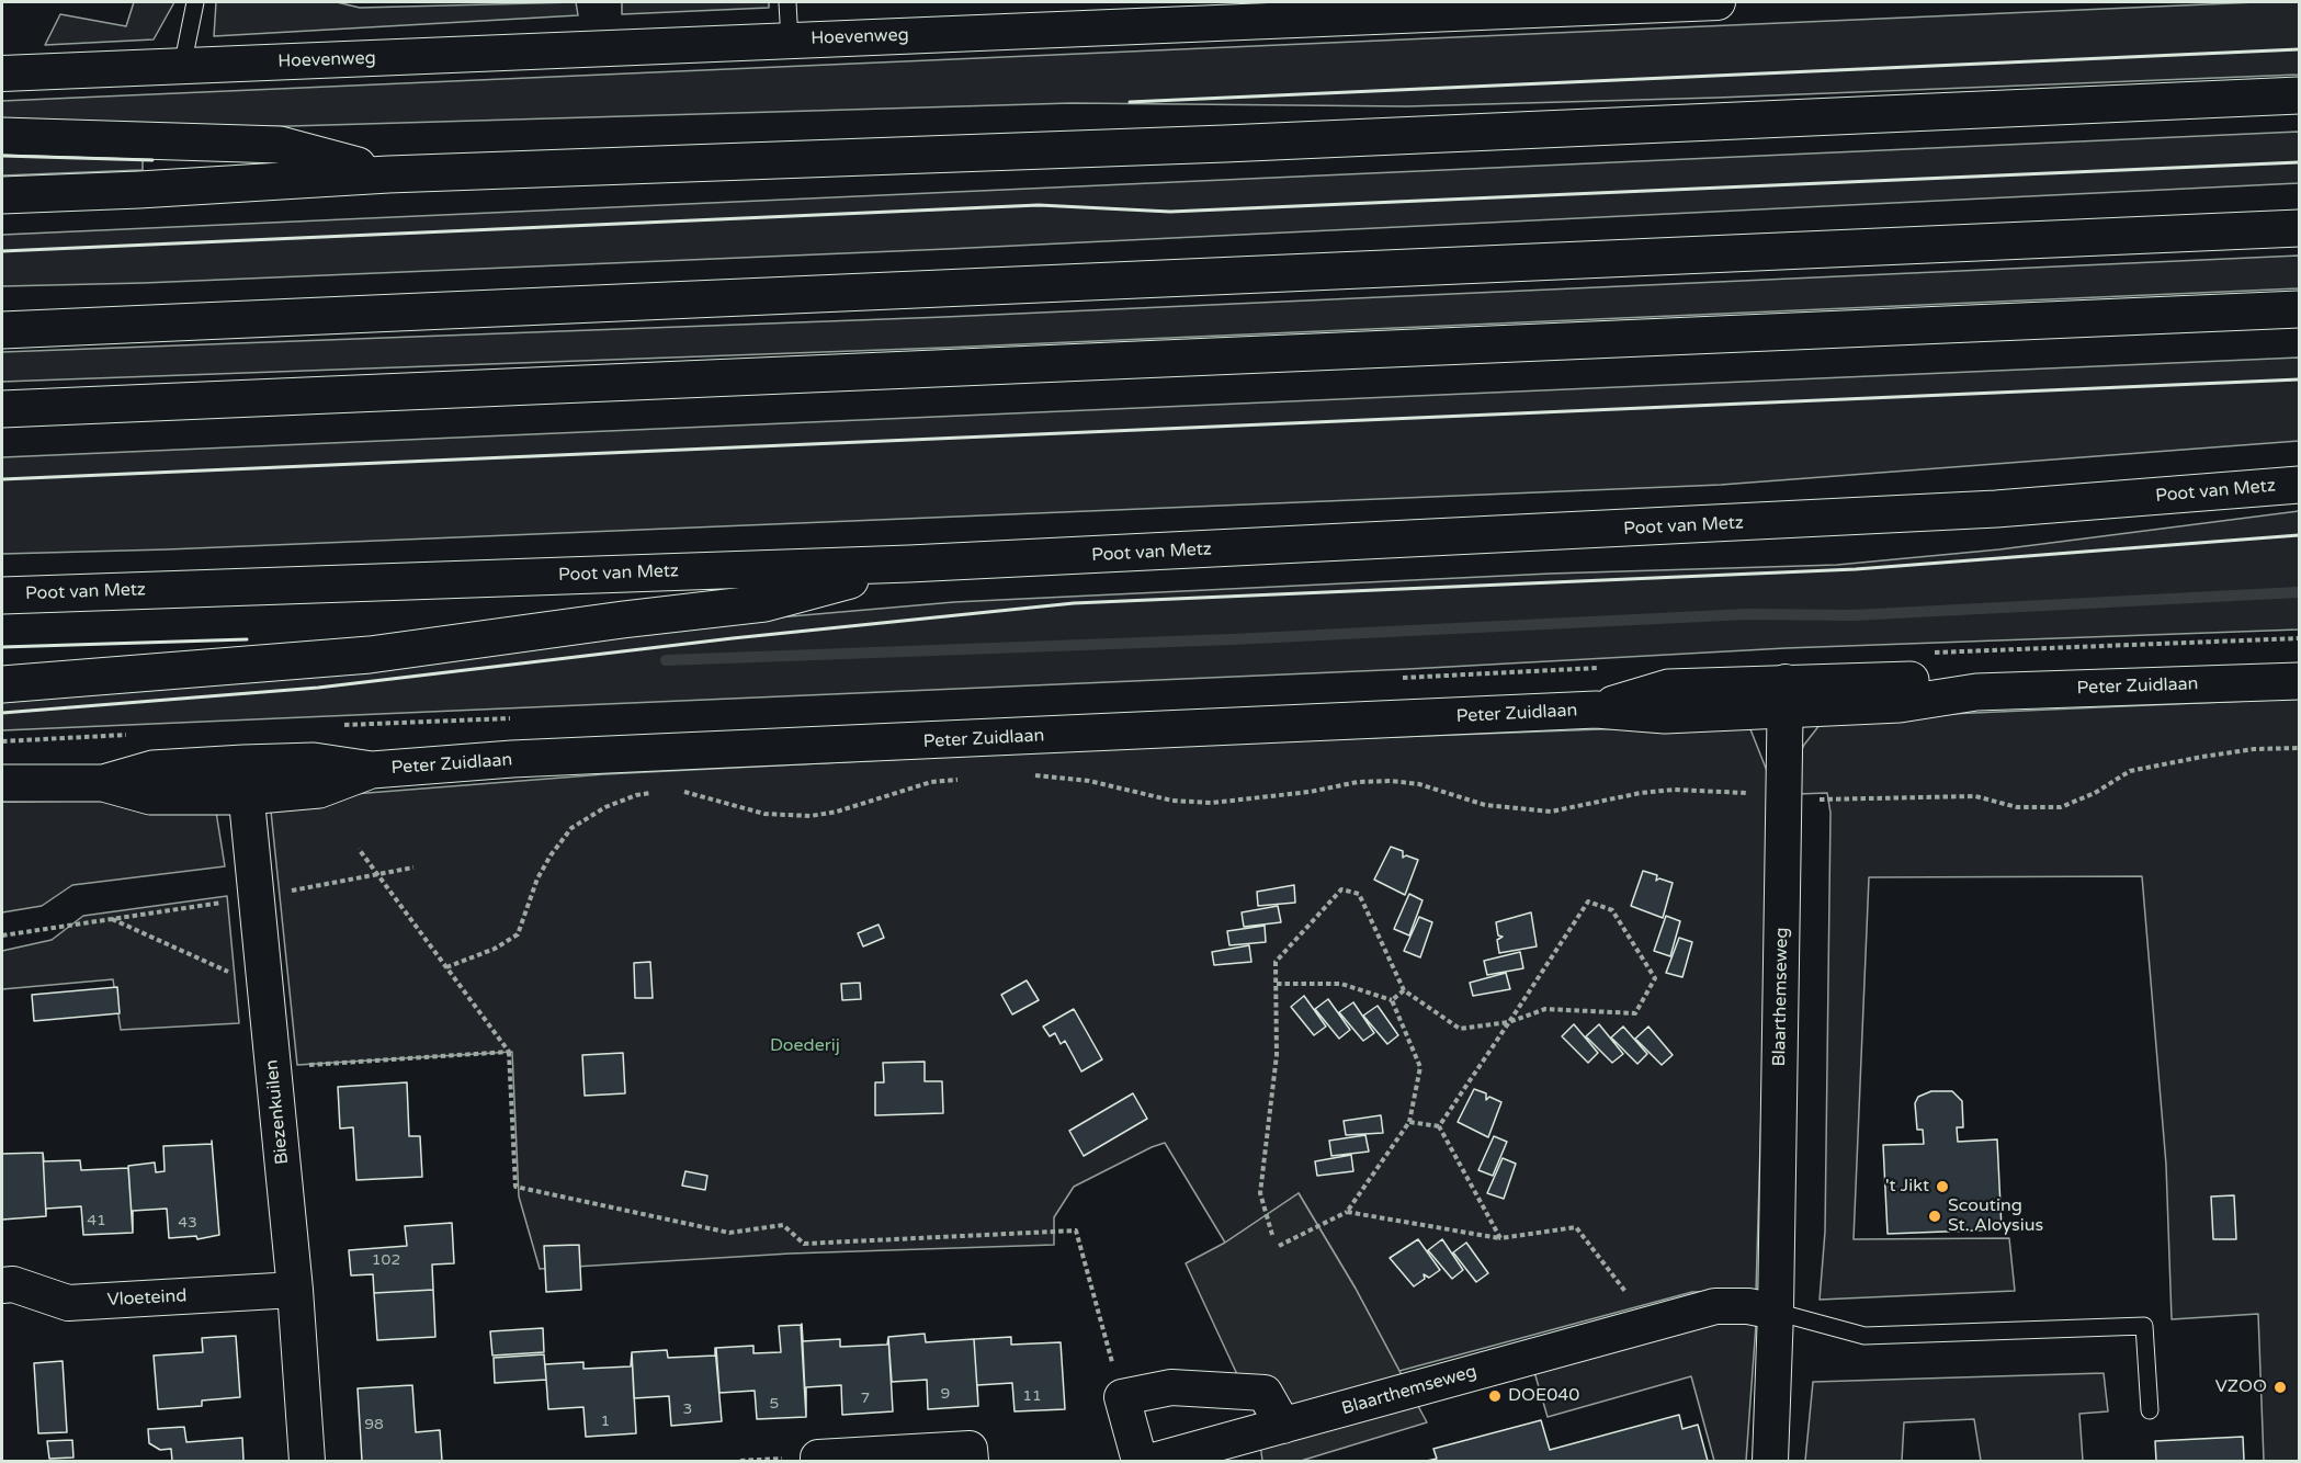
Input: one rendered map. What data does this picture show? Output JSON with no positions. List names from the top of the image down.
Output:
{
  "streets": {
    "main road": ["Poot van Metz", "Peter Zuidlaan"],
    "street": [
      "Hoevenweg",
      "Blaarthemseweg",
      "Biezenkuilen",
      "Vloeteind"
    ]
  },
  "crossings": [
    ["Peter Zuidlaan", "Blaarthemseweg"],
    ["Peter Zuidlaan", "Biezenkuilen"],
    ["Biezenkuilen", "Vloeteind"]
  ],
  "parks": ["Doederij"],
  "places": [
    "'t Jikt",
    "Scouting St. Aloysius",
    "VZOO",
    "DOE040"
  ],
  "house_numbers": [
    "41",
    "43",
    "102",
    "9",
    "11",
    "7",
    "5",
    "3",
    "1",
    "98"
  ]
}
